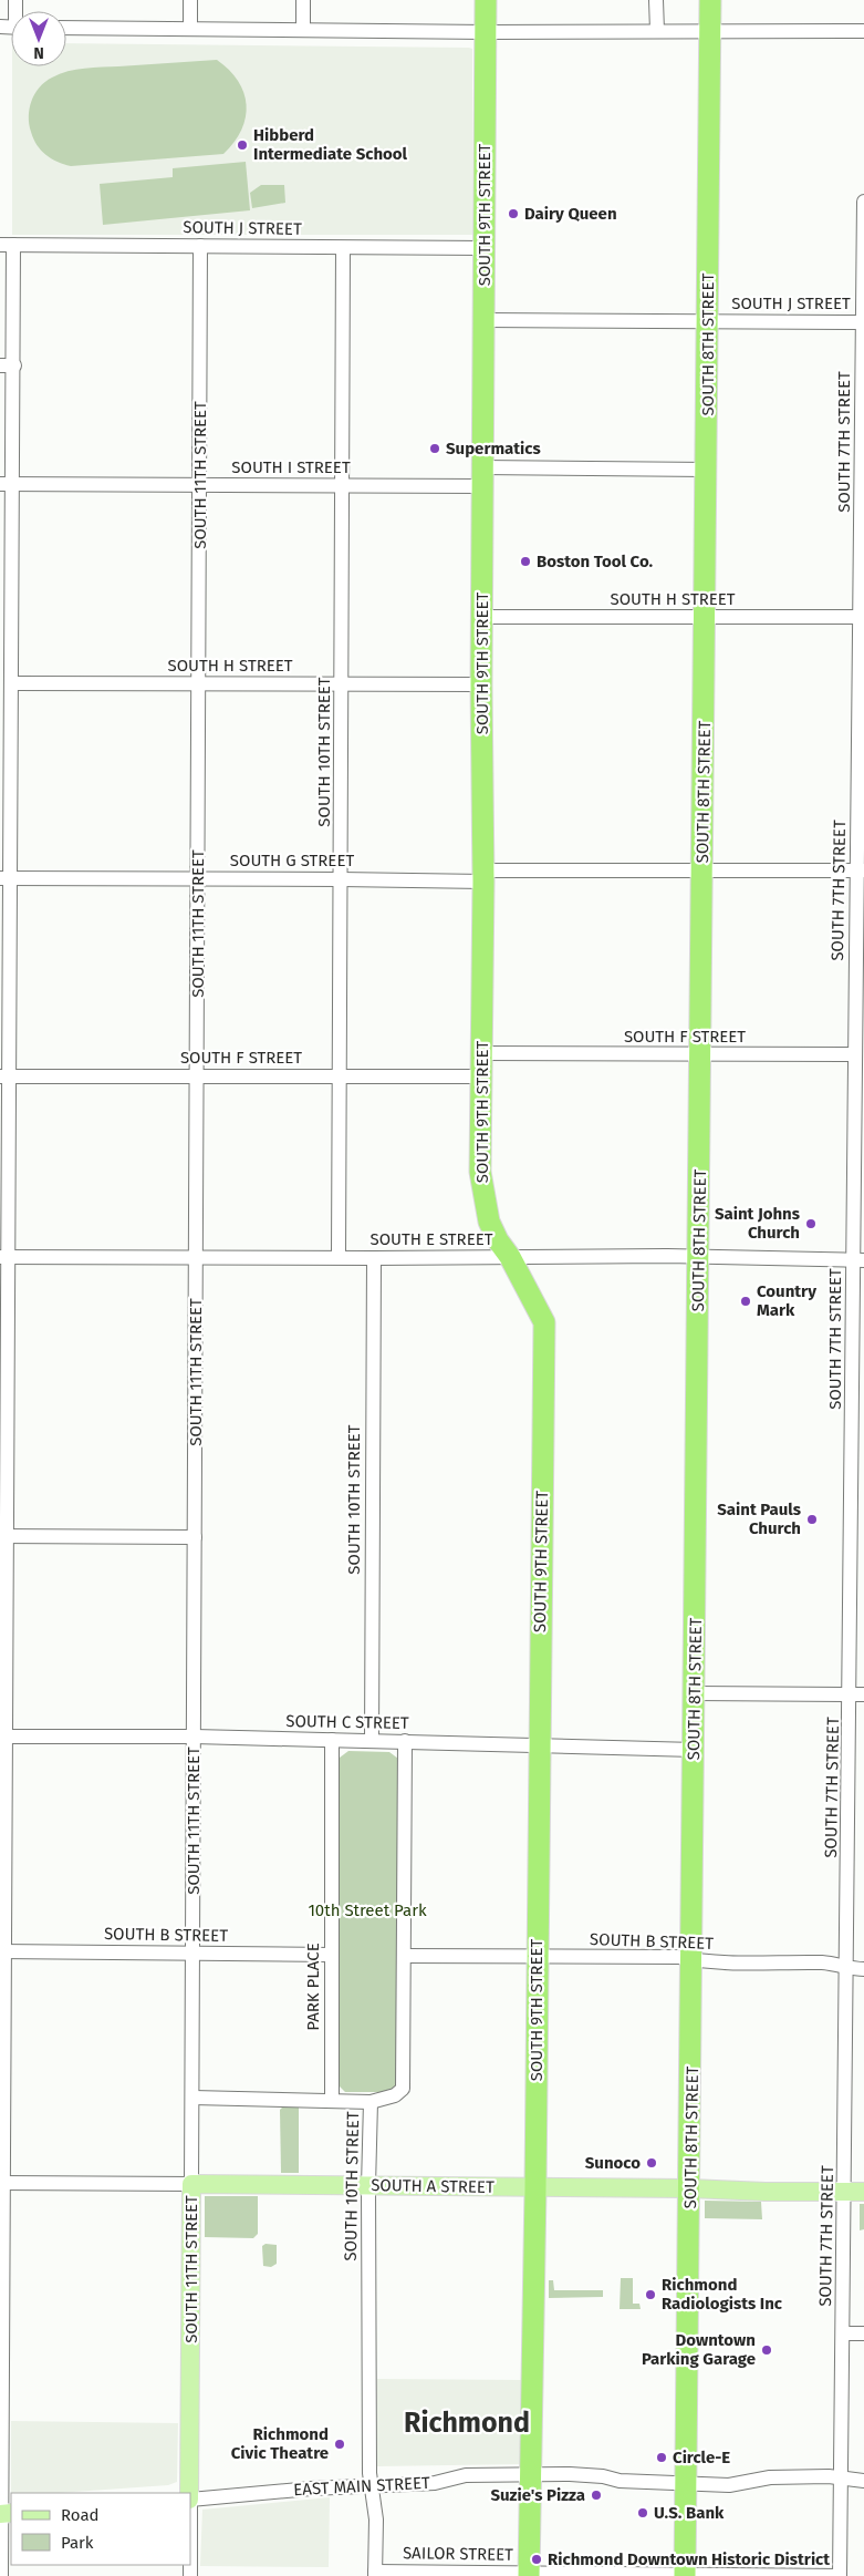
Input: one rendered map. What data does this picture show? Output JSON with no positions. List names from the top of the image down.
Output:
{
  "streets": {
    "highway": ["SOUTH 9TH STREET", "SOUTH 8TH STREET"],
    "main road": ["SOUTH 11TH STREET", "SOUTH A STREET"],
    "street": [
      "SOUTH J STREET",
      "SOUTH 7TH STREET",
      "SOUTH I STREET",
      "SOUTH H STREET",
      "SOUTH 10TH STREET",
      "SOUTH G STREET",
      "SOUTH F STREET",
      "SOUTH E STREET",
      "SOUTH C STREET",
      "SOUTH B STREET",
      "PARK PLACE",
      "EAST MAIN STREET",
      "SAILOR STREET"
    ]
  },
  "crossings": [
    ["SOUTH 9TH STREET", "SOUTH J STREET"],
    ["SOUTH 9TH STREET", "SOUTH I STREET"],
    ["SOUTH 9TH STREET", "SOUTH H STREET"],
    ["SOUTH 9TH STREET", "SOUTH G STREET"],
    ["SOUTH 9TH STREET", "SOUTH F STREET"],
    ["SOUTH 9TH STREET", "SOUTH E STREET"],
    ["SOUTH 9TH STREET", "SOUTH C STREET"],
    ["SOUTH 9TH STREET", "SOUTH B STREET"],
    ["SOUTH 9TH STREET", "SOUTH A STREET"],
    ["SOUTH 9TH STREET", "EAST MAIN STREET"],
    ["SOUTH 9TH STREET", "SAILOR STREET"],
    ["SOUTH J STREET", "SOUTH 8TH STREET"],
    ["SOUTH J STREET", "SOUTH 7TH STREET"],
    ["SOUTH J STREET", "SOUTH 11TH STREET"],
    ["SOUTH J STREET", "SOUTH 10TH STREET"],
    ["SOUTH 8TH STREET", "SOUTH I STREET"],
    ["SOUTH 8TH STREET", "SOUTH H STREET"],
    ["SOUTH 8TH STREET", "SOUTH G STREET"],
    ["SOUTH 8TH STREET", "SOUTH F STREET"],
    ["SOUTH 8TH STREET", "SOUTH E STREET"],
    ["SOUTH 8TH STREET", "SOUTH C STREET"],
    ["SOUTH 8TH STREET", "SOUTH B STREET"],
    ["SOUTH 8TH STREET", "SOUTH A STREET"],
    ["SOUTH 8TH STREET", "EAST MAIN STREET"],
    ["SOUTH 8TH STREET", "SAILOR STREET"],
    ["SOUTH 7TH STREET", "SOUTH H STREET"],
    ["SOUTH 7TH STREET", "SOUTH G STREET"],
    ["SOUTH 7TH STREET", "SOUTH F STREET"],
    ["SOUTH 7TH STREET", "SOUTH E STREET"],
    ["SOUTH 7TH STREET", "SOUTH B STREET"],
    ["SOUTH 7TH STREET", "SOUTH A STREET"],
    ["SOUTH 7TH STREET", "EAST MAIN STREET"],
    ["SOUTH 7TH STREET", "SAILOR STREET"],
    ["SOUTH I STREET", "SOUTH 11TH STREET"],
    ["SOUTH I STREET", "SOUTH 10TH STREET"],
    ["SOUTH 11TH STREET", "SOUTH H STREET"],
    ["SOUTH 11TH STREET", "SOUTH G STREET"],
    ["SOUTH 11TH STREET", "SOUTH F STREET"],
    ["SOUTH 11TH STREET", "SOUTH E STREET"],
    ["SOUTH 11TH STREET", "SOUTH C STREET"],
    ["SOUTH 11TH STREET", "SOUTH B STREET"],
    ["SOUTH 11TH STREET", "SOUTH A STREET"],
    ["SOUTH 11TH STREET", "EAST MAIN STREET"],
    ["SOUTH H STREET", "SOUTH 10TH STREET"],
    ["SOUTH 10TH STREET", "SOUTH G STREET"],
    ["SOUTH 10TH STREET", "SOUTH F STREET"],
    ["SOUTH 10TH STREET", "SOUTH E STREET"],
    ["SOUTH 10TH STREET", "SOUTH C STREET"],
    ["SOUTH 10TH STREET", "SOUTH B STREET"],
    ["SOUTH 10TH STREET", "SOUTH A STREET"],
    ["SOUTH 10TH STREET", "EAST MAIN STREET"],
    ["SOUTH 10TH STREET", "SAILOR STREET"],
    ["SOUTH C STREET", "PARK PLACE"],
    ["SOUTH B STREET", "PARK PLACE"]
  ],
  "districts": ["Richmond"],
  "parks": ["10th Street Park"],
  "places": [
    "Hibberd Intermediate School",
    "Dairy Queen",
    "Supermatics",
    "Boston Tool Co.",
    "Saint Johns Church",
    "Country Mark",
    "Saint Pauls Church",
    "Sunoco",
    "Richmond Radiologists Inc",
    "Downtown Parking Garage",
    "Richmond Civic Theatre",
    "Circle-E",
    "Suzie's Pizza",
    "U.S. Bank",
    "Richmond Downtown Historic District"
  ],
  "legend": ["Road", "Park"],
  "north": "bottom"
}
